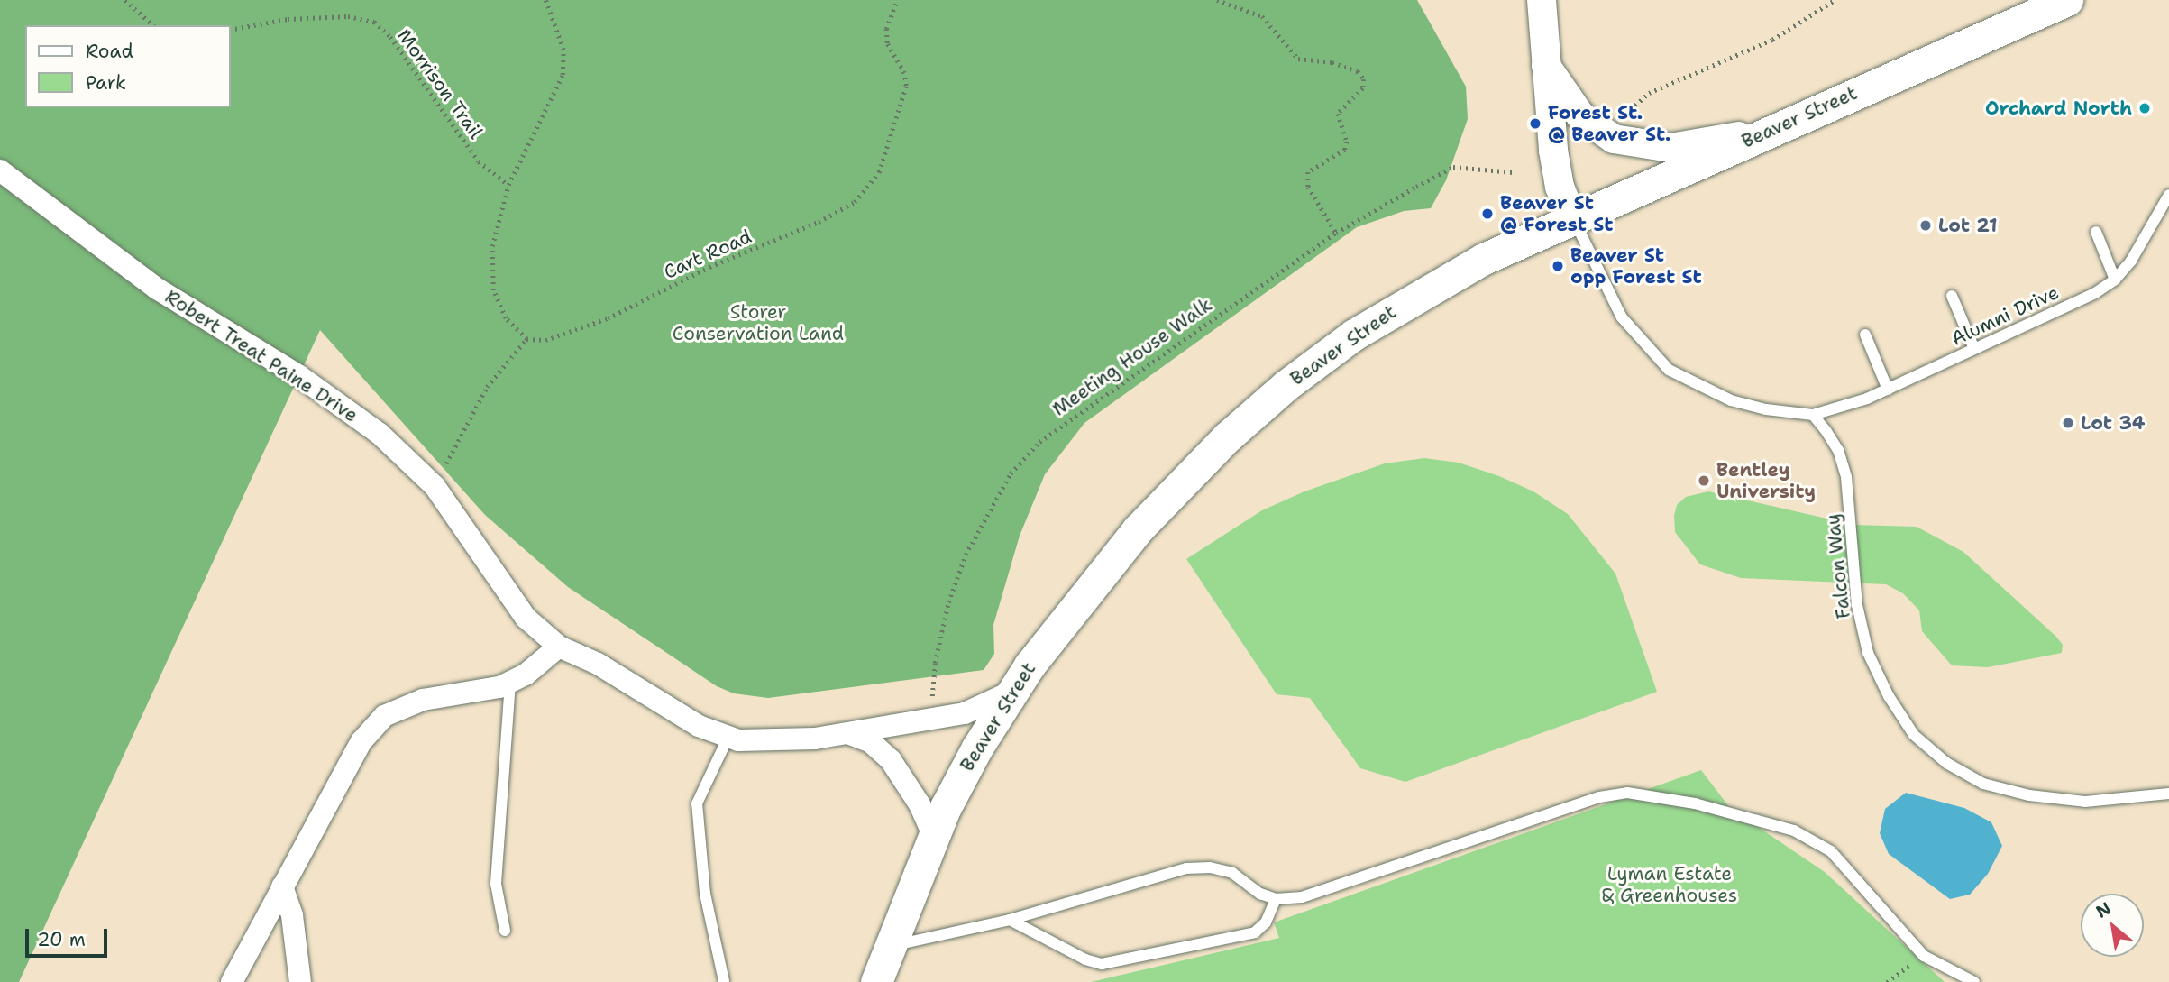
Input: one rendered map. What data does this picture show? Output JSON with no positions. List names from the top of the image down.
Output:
{
  "streets": {
    "main road": ["Beaver Street"],
    "street": ["Robert Treat Paine Drive"],
    "lane": ["Alumni Drive", "Falcon Way"],
    "path": ["Morrison Trail", "Cart Road", "Meeting House Walk"]
  },
  "crossings": [
    ["Beaver Street", "Robert Treat Paine Drive"],
    ["Alumni Drive", "Falcon Way"],
    ["Robert Treat Paine Drive", "Meeting House Walk"]
  ],
  "parks": ["Storer Conservation Land", "Lyman Estate & Greenhouses"],
  "places": [
    "Orchard North",
    "Forest St. @ Beaver St.",
    "Beaver St @ Forest St",
    "Lot 21",
    "Beaver St opp Forest St",
    "Lot 34",
    "Bentley University"
  ],
  "legend": ["Road", "Park"],
  "scale_bar": "20 m",
  "north": "top left"
}
